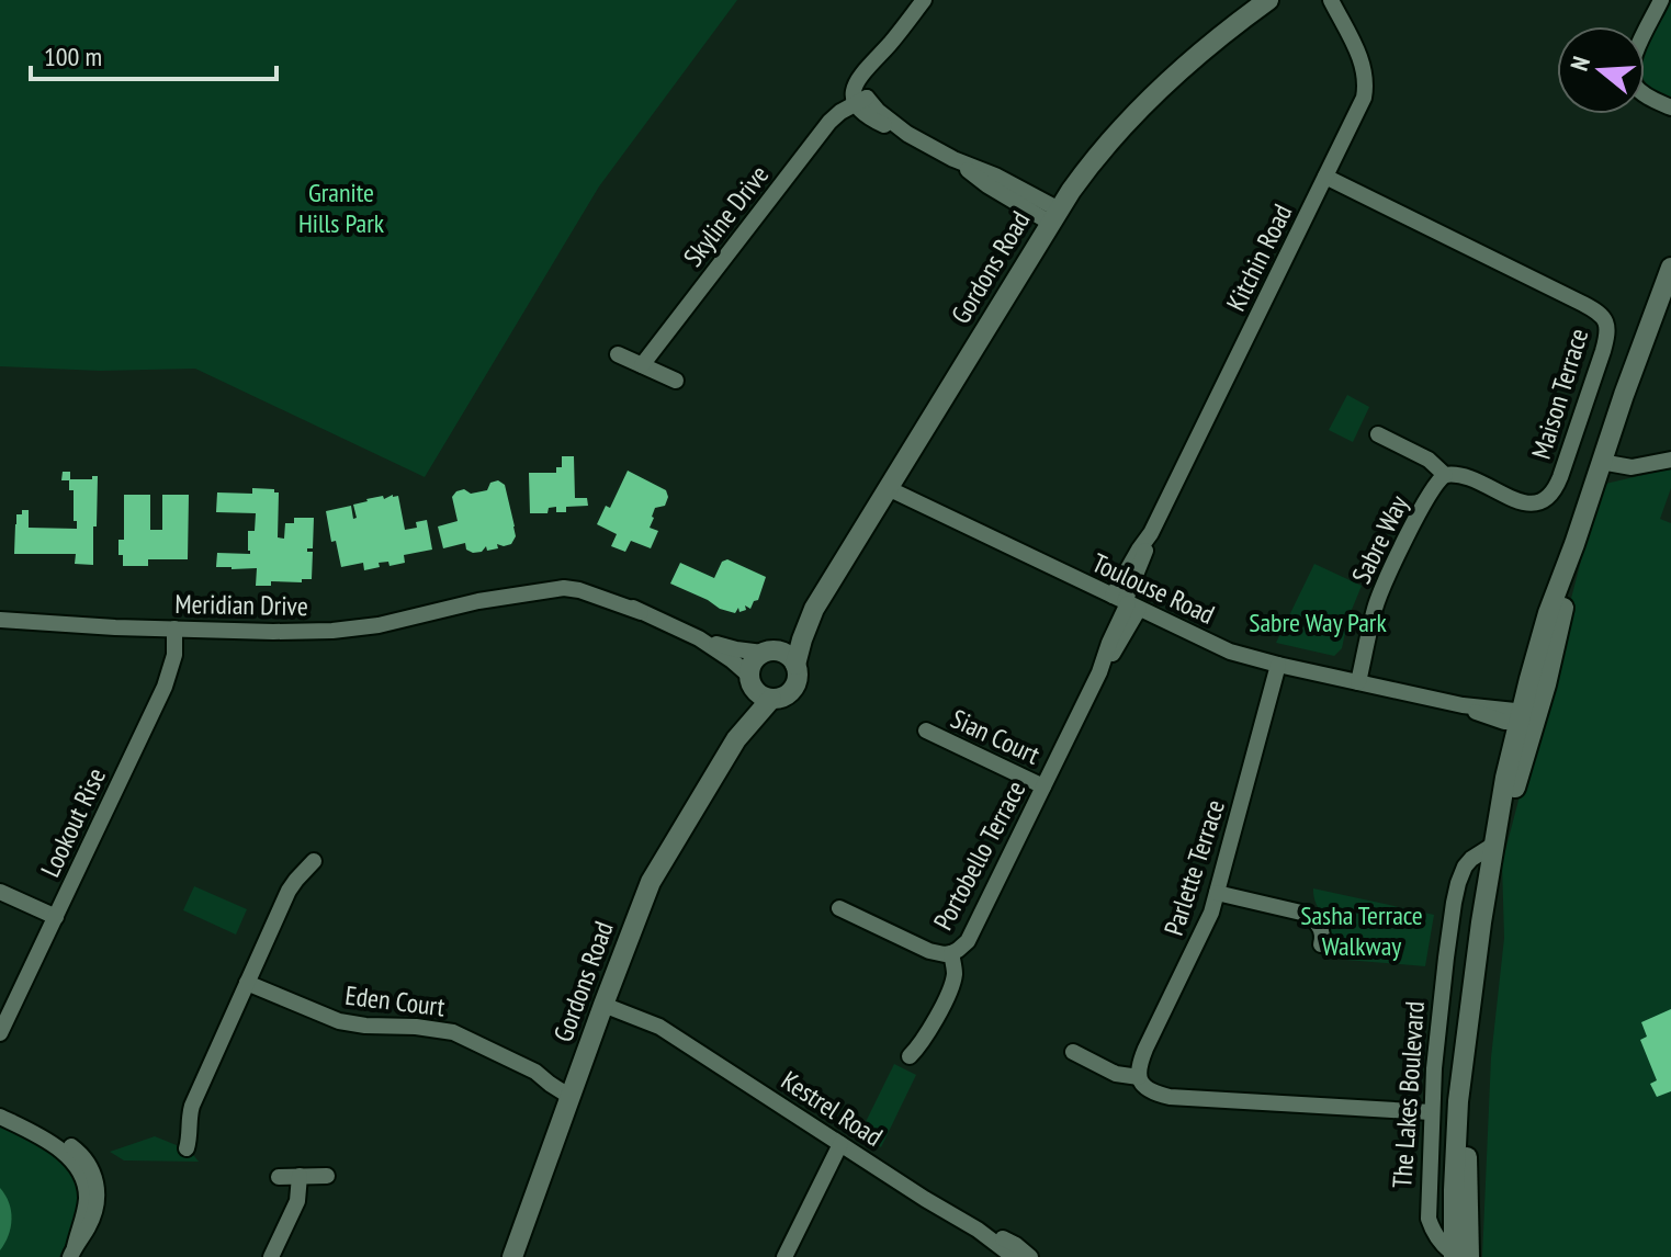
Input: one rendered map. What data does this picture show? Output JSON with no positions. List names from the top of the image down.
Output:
{
  "streets": {
    "street": [
      "Skyline Drive",
      "Kitchin Road",
      "Gordons Road",
      "Maison Terrace",
      "Sabre Way",
      "Toulouse Road",
      "Meridian Drive",
      "Sian Court",
      "Lookout Rise",
      "Portobello Terrace",
      "Parlette Terrace",
      "Eden Court",
      "The Lakes Boulevard",
      "Kestrel Road"
    ]
  },
  "crossings": [
    ["Kitchin Road", "Maison Terrace"],
    ["Kitchin Road", "Toulouse Road"],
    ["Kitchin Road", "Portobello Terrace"],
    ["Gordons Road", "Toulouse Road"],
    ["Gordons Road", "Meridian Drive"],
    ["Gordons Road", "Eden Court"],
    ["Gordons Road", "Kestrel Road"],
    ["Maison Terrace", "Sabre Way"],
    ["Sabre Way", "Toulouse Road"],
    ["Toulouse Road", "Portobello Terrace"],
    ["Toulouse Road", "Parlette Terrace"],
    ["Toulouse Road", "The Lakes Boulevard"],
    ["Meridian Drive", "Lookout Rise"],
    ["Sian Court", "Portobello Terrace"]
  ],
  "parks": ["Granite Hills Park", "Sabre Way Park", "Sasha Terrace Walkway"],
  "scale_bar": "100 m",
  "north": "left"
}
